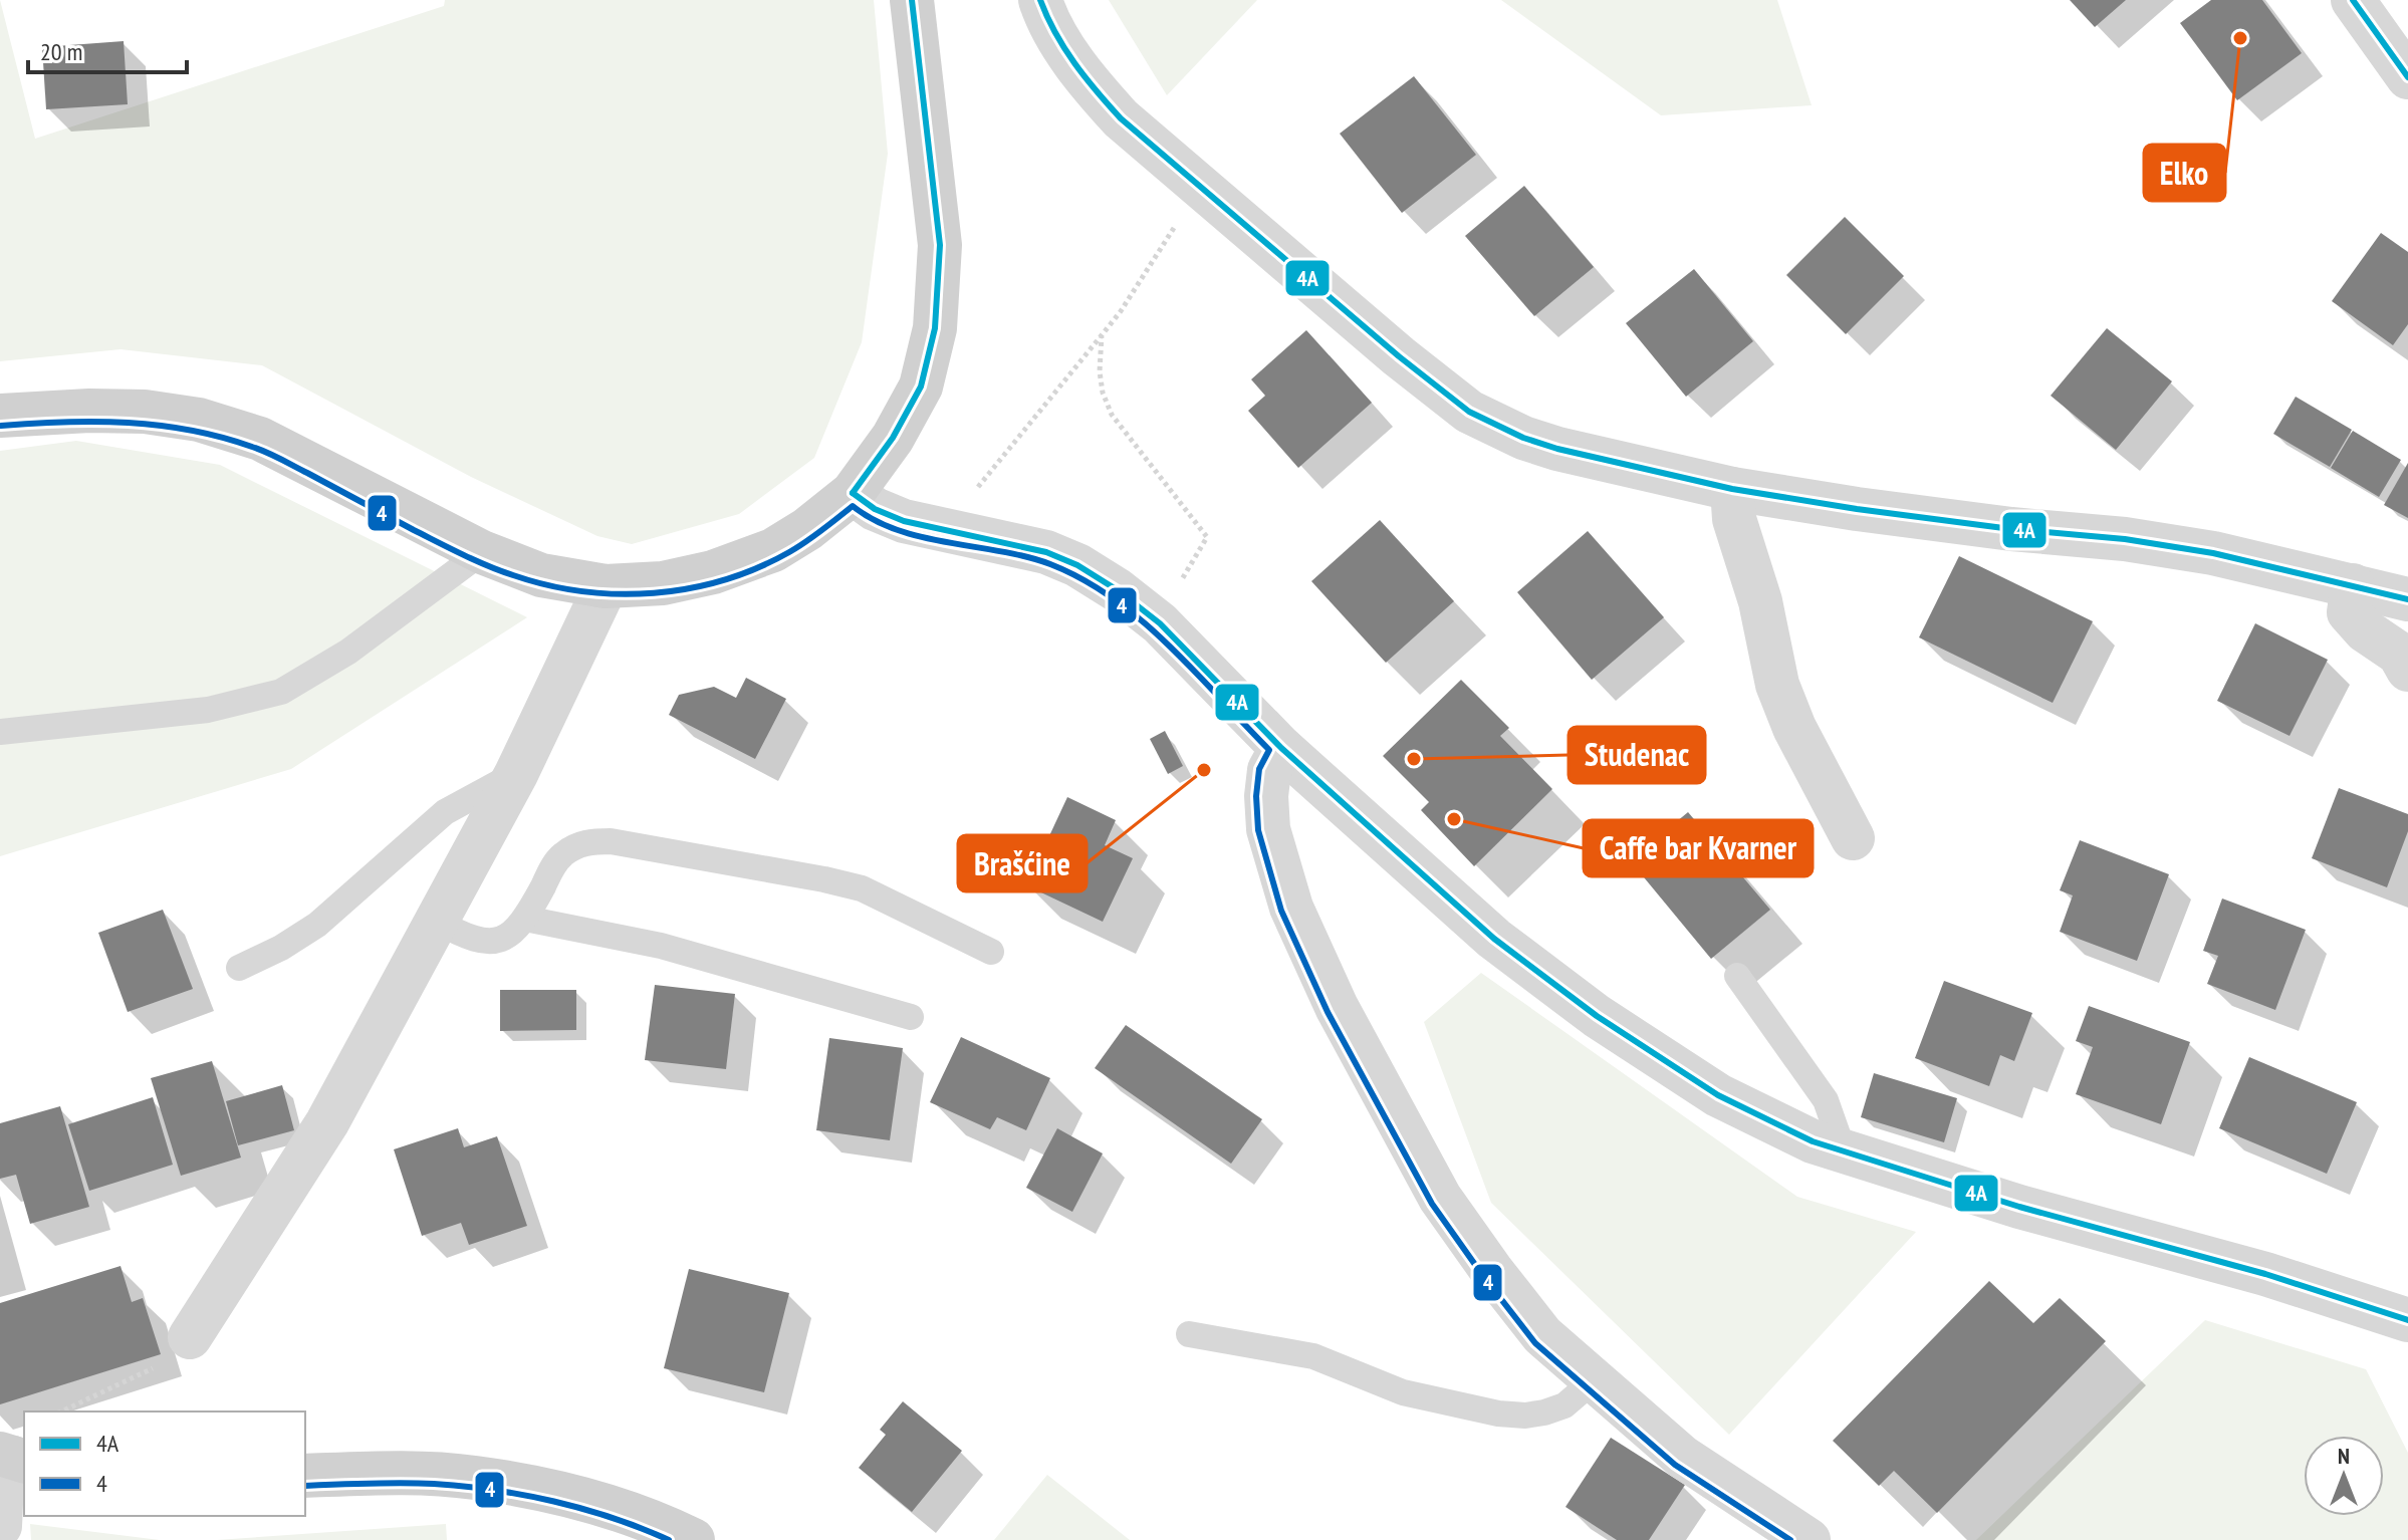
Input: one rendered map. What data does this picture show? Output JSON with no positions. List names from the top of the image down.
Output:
{
  "places": [
    "Elko",
    "Studenac",
    "Brašćine",
    "Caffe bar Kvarner"
  ],
  "lines": ["transit line 4A", "transit line 4"],
  "legend": ["4A", "4"],
  "scale_bar": "20 m",
  "north": "top"
}
